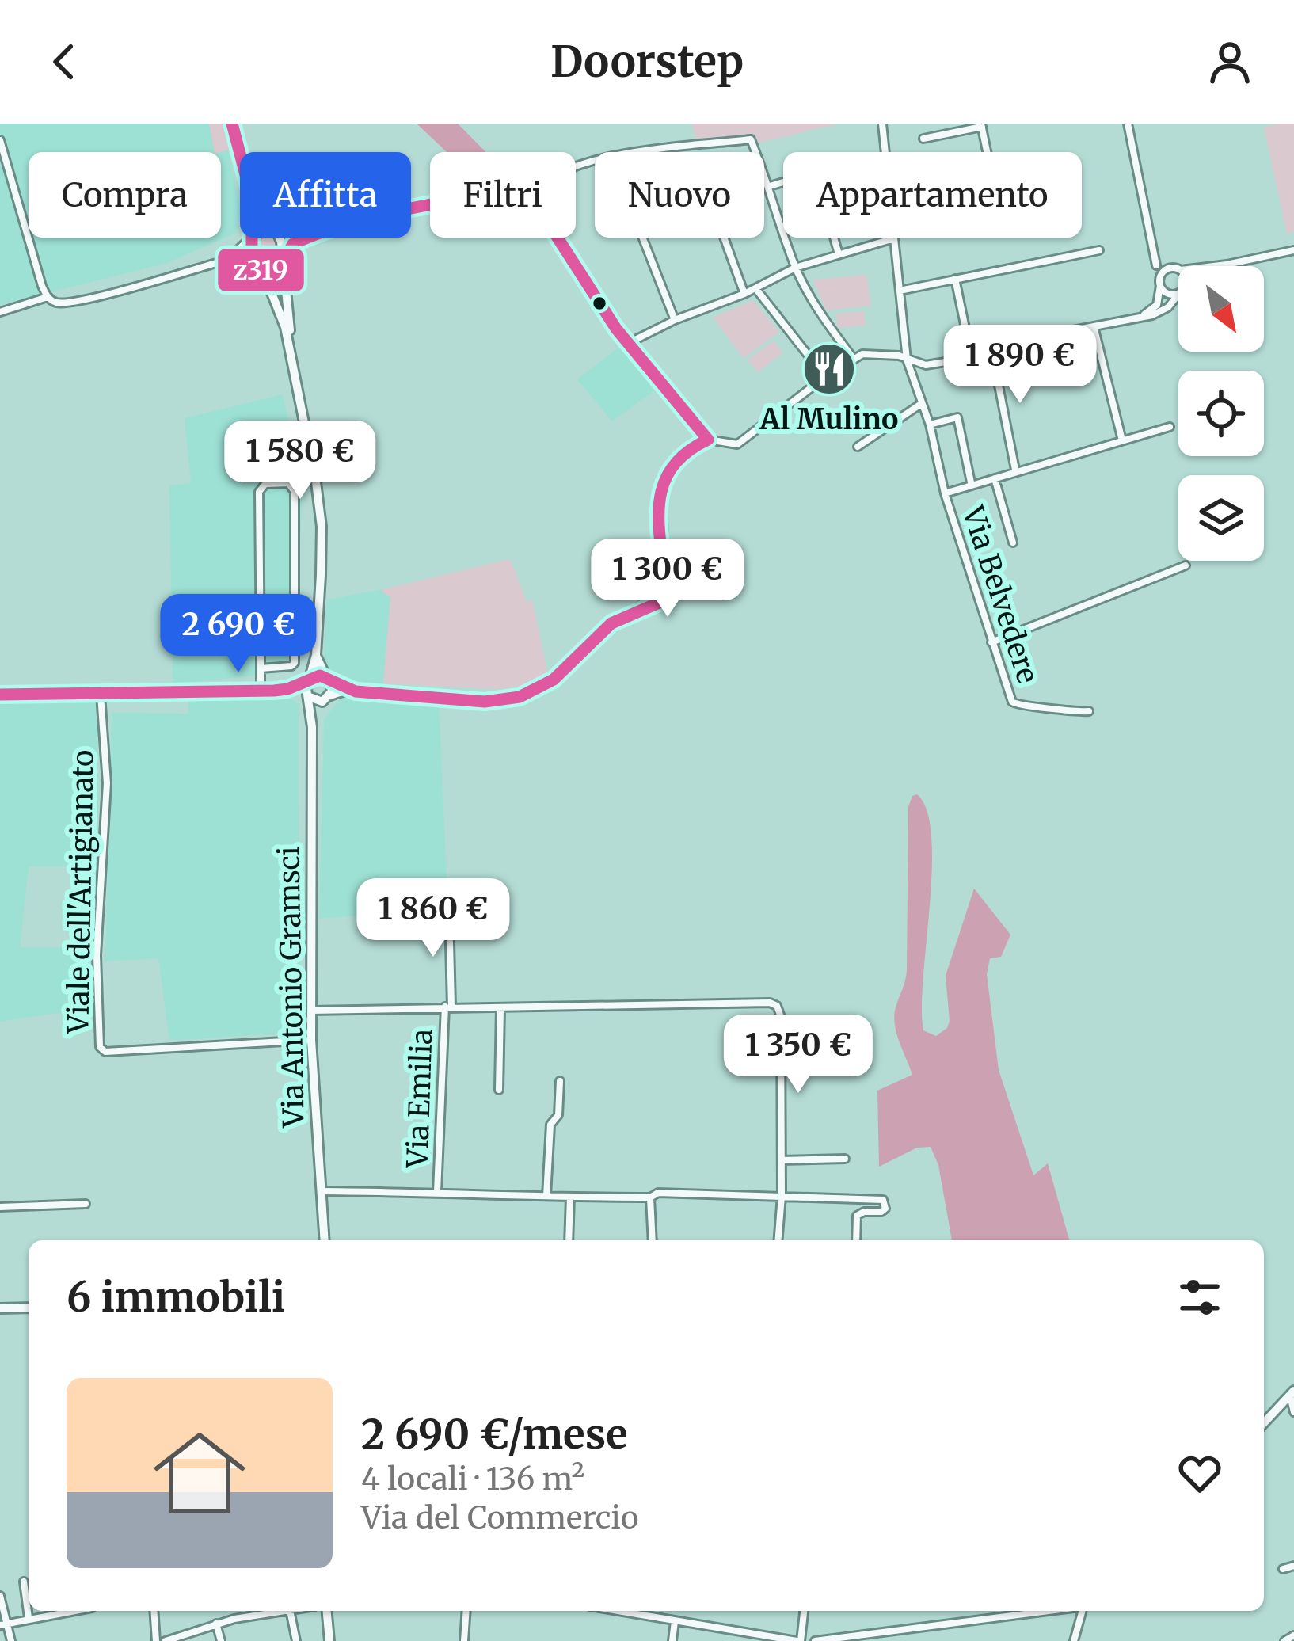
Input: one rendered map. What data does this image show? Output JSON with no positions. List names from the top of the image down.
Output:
{
  "streets": {
    "street": [
      "Via Belvedere",
      "Viale dell'Artigianato",
      "Via Antonio Gramsci",
      "Via Emilia"
    ]
  },
  "crossings": [
    ["Viale dell'Artigianato", "Via Antonio Gramsci"]
  ],
  "places": {
    "restaurant": ["Al Mulino"]
  },
  "lines": ["transit line z319"],
  "north": "bottom right",
  "page": {
    "header": "Doorstep",
    "chip": [
      "Compra",
      "Affitta",
      "Filtri",
      "Nuovo",
      "Appartamento"
    ],
    "price": [
      "1 890 €",
      "1 580 €",
      "1 300 €",
      "2 690 €",
      "1 860 €",
      "1 350 €"
    ],
    "heading": "6 immobili",
    "list": [
      {
        "name": "2 690 €/mese",
        "note": "4 locali · 136 m² · Via del Commercio"
      }
    ]
  }
}
